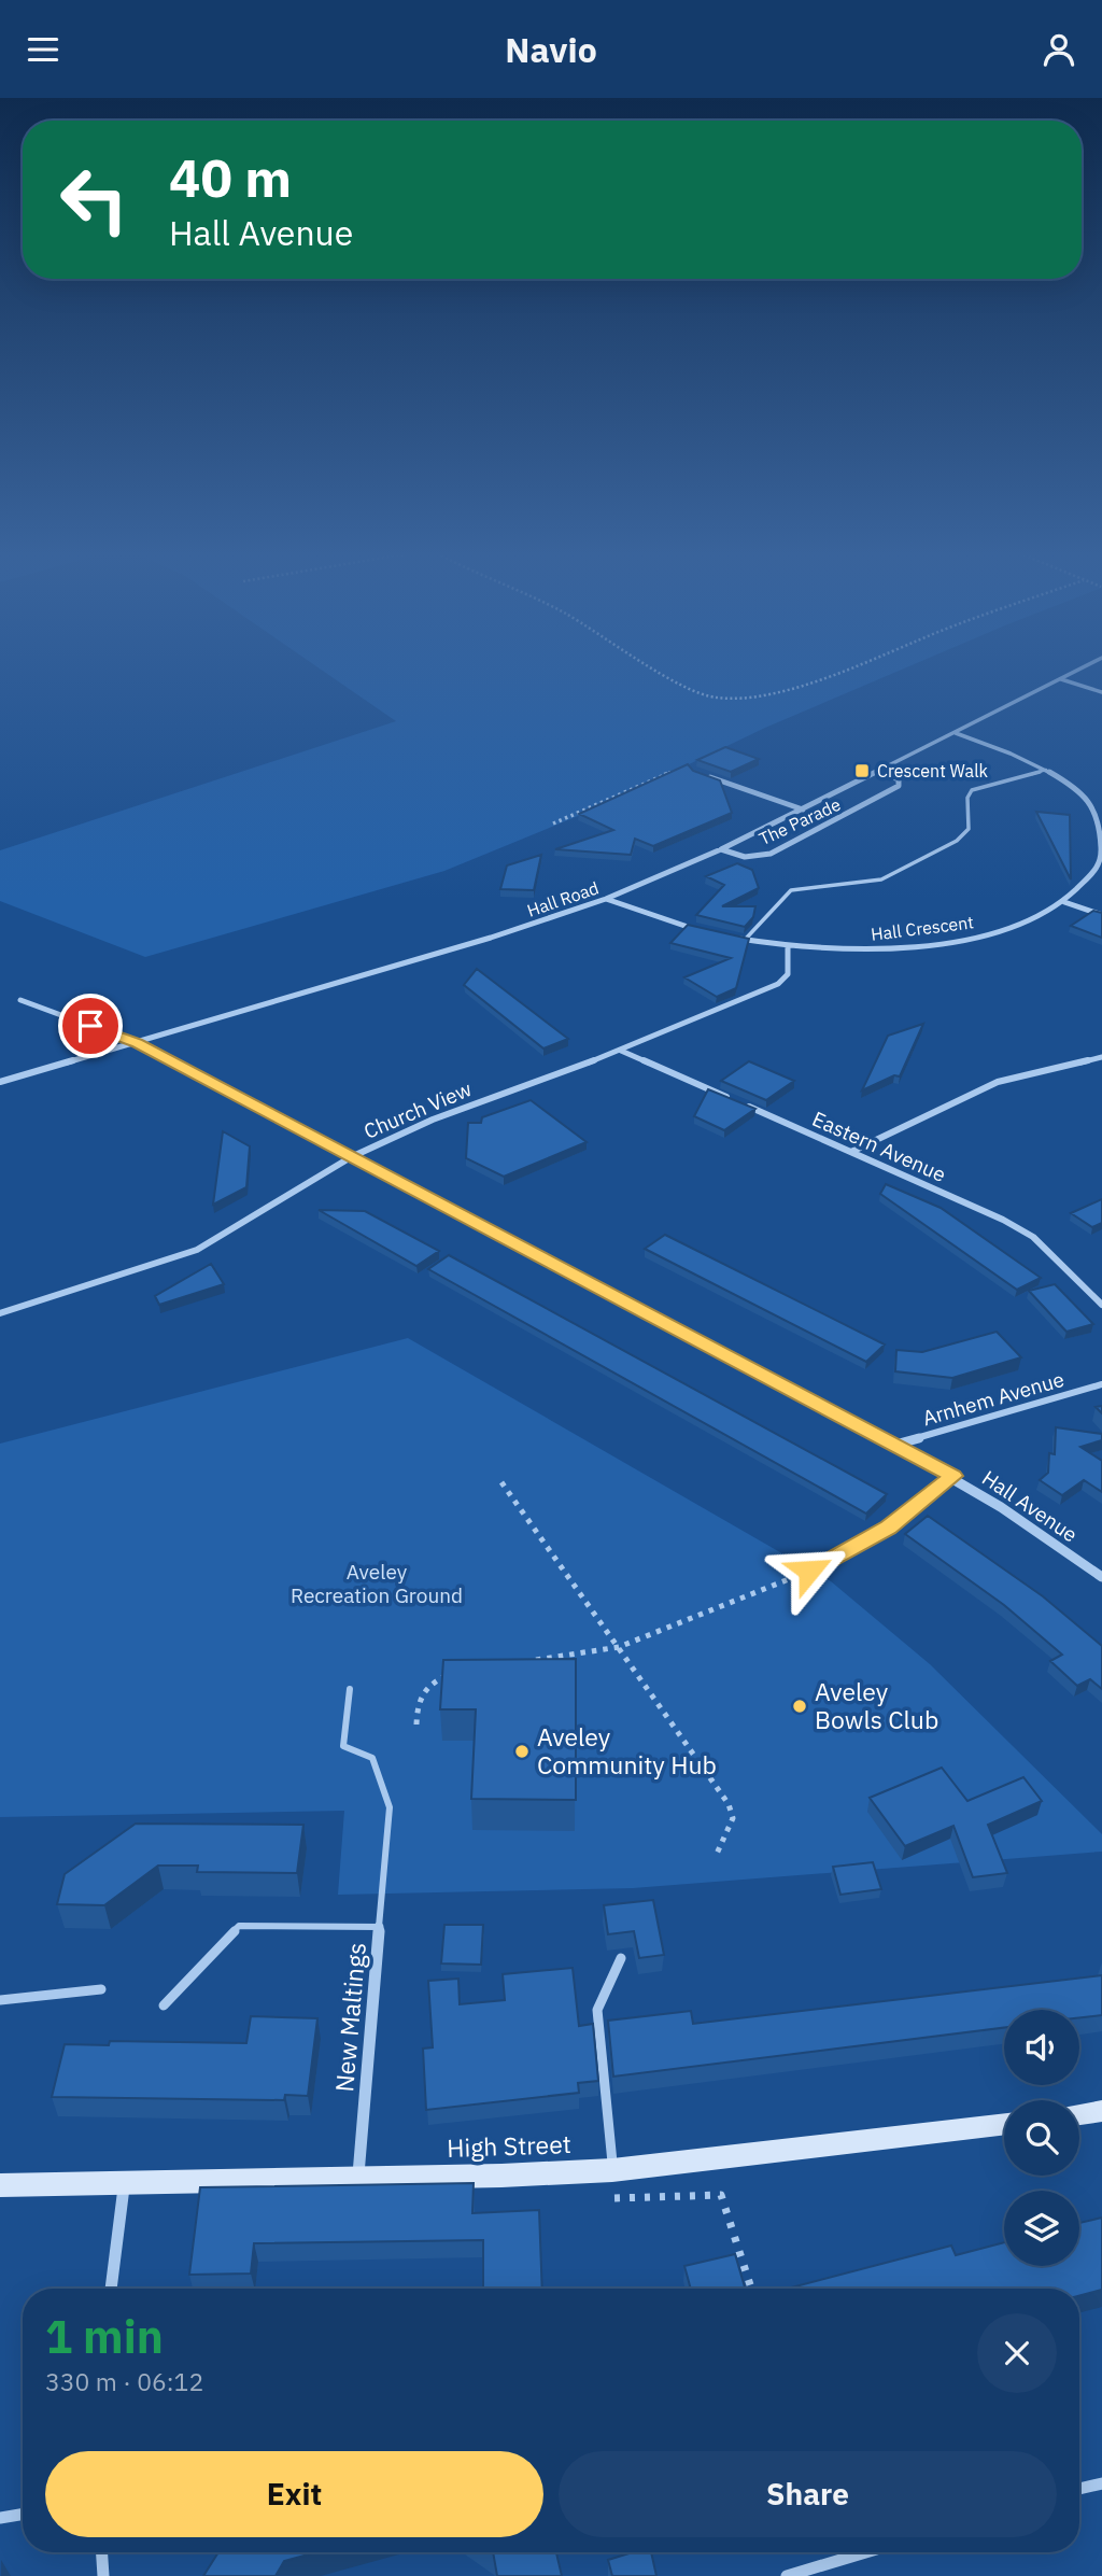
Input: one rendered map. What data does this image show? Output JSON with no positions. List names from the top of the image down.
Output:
{
  "streets": {
    "street": [
      "The Parade",
      "Hall Road",
      "Hall Crescent",
      "Church View",
      "Eastern Avenue",
      "Arnhem Avenue",
      "Hall Avenue",
      "New Maltings",
      "High Street"
    ]
  },
  "crossings": [
    ["The Parade", "Hall Road"],
    ["Hall Road", "Hall Crescent"],
    ["Hall Road", "Hall Avenue"],
    ["Hall Crescent", "Church View"],
    ["Church View", "Hall Avenue"],
    ["Arnhem Avenue", "Hall Avenue"],
    ["New Maltings", "High Street"]
  ],
  "parks": ["Aveley Recreation Ground"],
  "places": {
    "transit": ["Crescent Walk"],
    "other": ["Aveley Bowls Club", "Aveley Community Hub"]
  },
  "page": {
    "header": "Navio",
    "turn": ["40 m", "Hall Avenue"],
    "heading": ["1 min", "330 m · 06:12"],
    "buttons": ["Exit", "Share"]
  }
}
